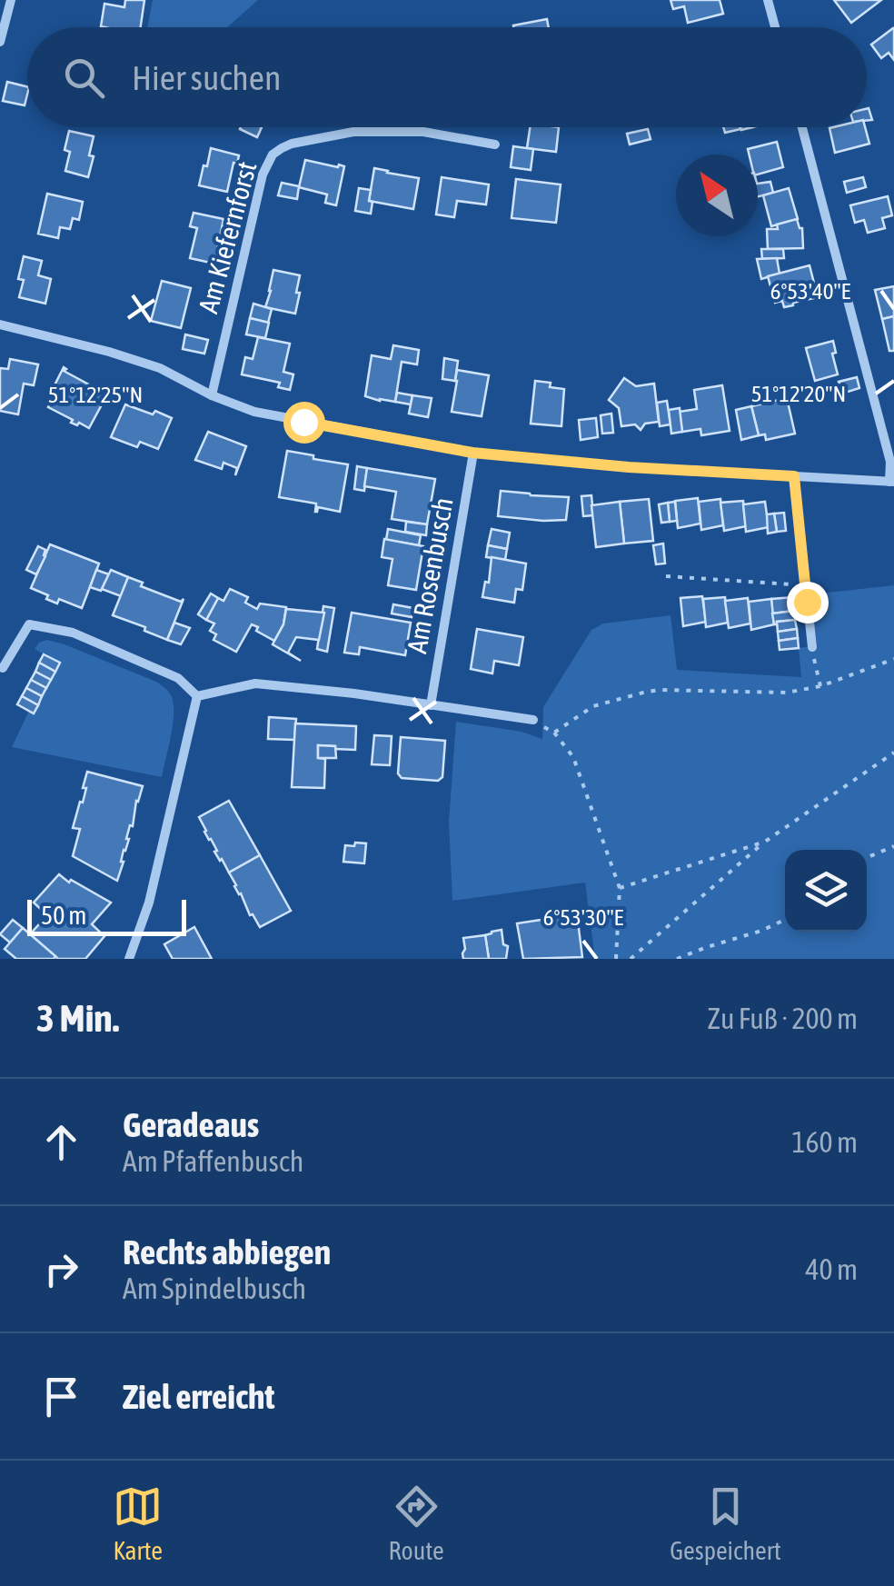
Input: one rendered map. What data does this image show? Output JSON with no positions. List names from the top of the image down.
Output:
{
  "streets": {
    "street": ["Am Kiefernforst", "Am Rosenbusch"]
  },
  "scale_bar": "50 m",
  "north": "top left",
  "page": {
    "search": "Hier suchen",
    "scale": "50 m",
    "heading": ["3 Min.", "Zu Fuß · 200 m"],
    "list": [
      ["Geradeaus", "Am Pfaffenbusch", "160 m"],
      ["Rechts abbiegen", "Am Spindelbusch", "40 m"],
      "Ziel erreicht"
    ],
    "nav": ["Karte", "Route", "Gespeichert"]
  },
  "coordinates": [
    "6°53'40\"E",
    "51°12'20\"N",
    "51°12'25\"N",
    "6°53'30\"E"
  ]
}
